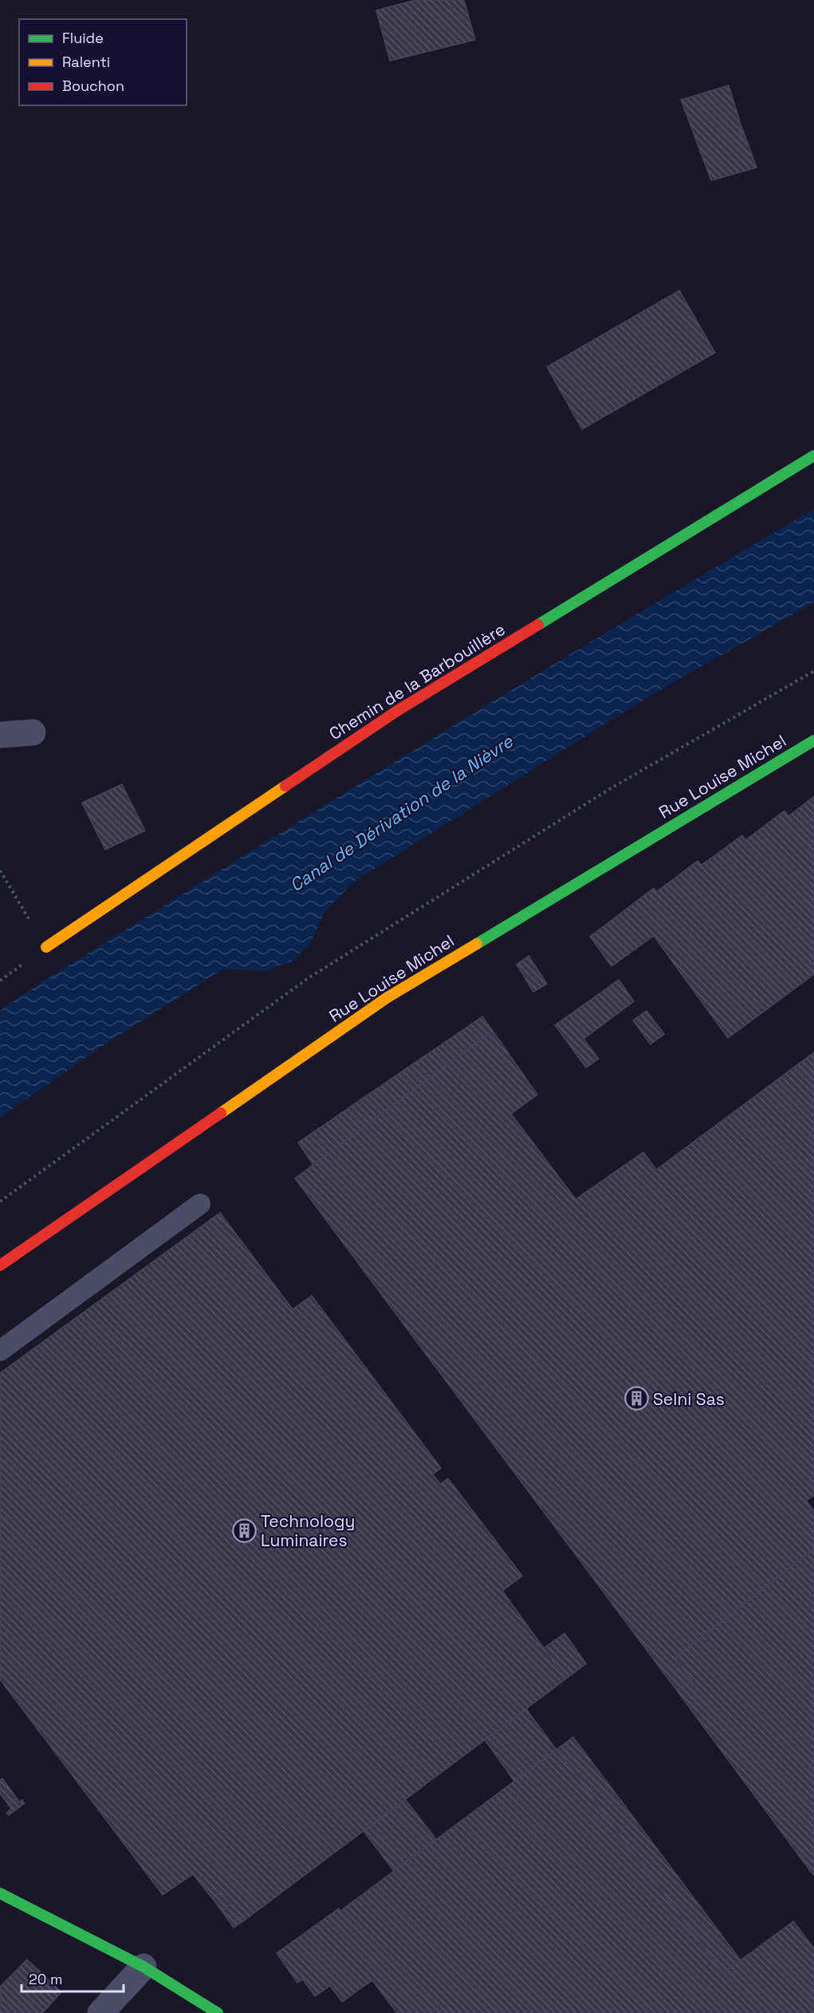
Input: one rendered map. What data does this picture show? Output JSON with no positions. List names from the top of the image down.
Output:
{
  "streets": {
    "street": ["Chemin de la Barbouillère", "Rue Louise Michel"]
  },
  "water": ["Canal de Dérivation de la Nièvre"],
  "places": {
    "building": ["Selni Sas", "Technology Luminaires"]
  },
  "legend": ["Fluide", "Ralenti", "Bouchon"],
  "scale_bar": "20 m"
}
